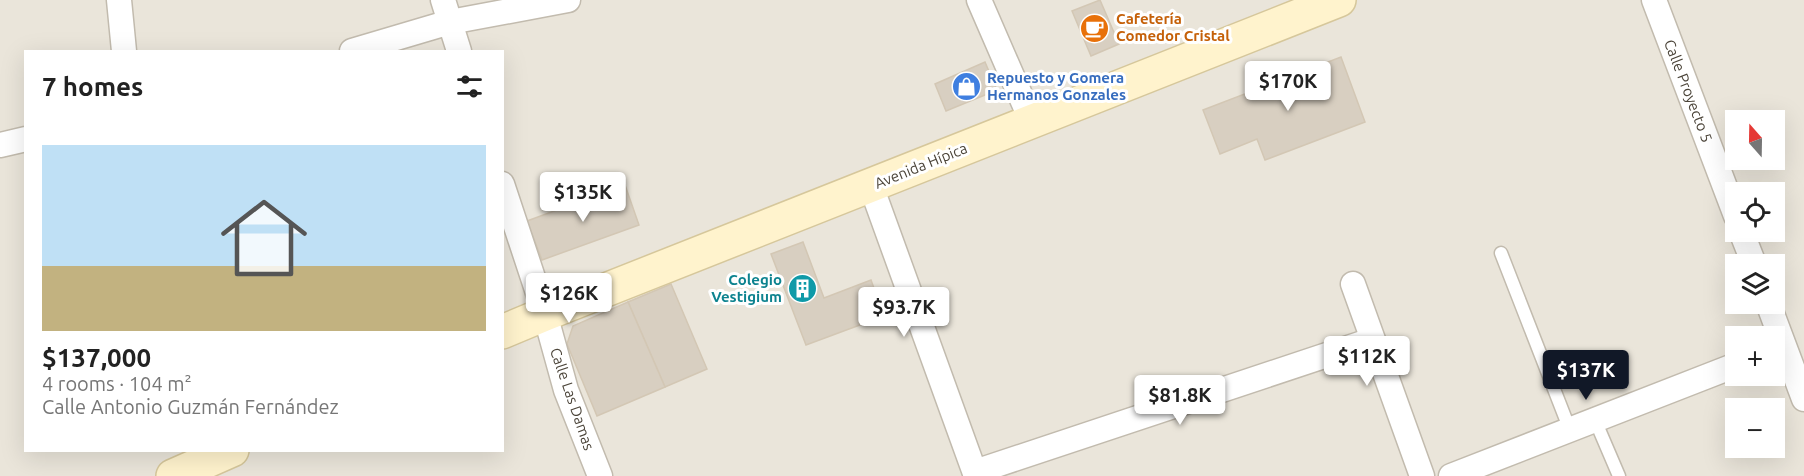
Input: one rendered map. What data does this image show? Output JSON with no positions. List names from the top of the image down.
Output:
{
  "streets": {
    "street": ["Calle Proyecto 5", "Avenida Hípica", "Calle Las Damas"]
  },
  "crossings": [
    ["Avenida Hípica", "Calle Las Damas"]
  ],
  "places": {
    "cafe": ["Cafetería Comedor Cristal"],
    "shop": ["Repuesto y Gomera Hermanos Gonzales"],
    "building": ["Colegio Vestigium"]
  },
  "north": "top",
  "page": {
    "heading": "7 homes",
    "price": [
      "$170K",
      "$135K",
      "$126K",
      "$93.7K",
      "$112K",
      "$137K",
      "$81.8K"
    ],
    "map_buttons": ["+", "−"],
    "list": [
      {
        "name": "$137,000",
        "note": "4 rooms · 104 m² · Calle Antonio Guzmán Fernández"
      }
    ]
  }
}
